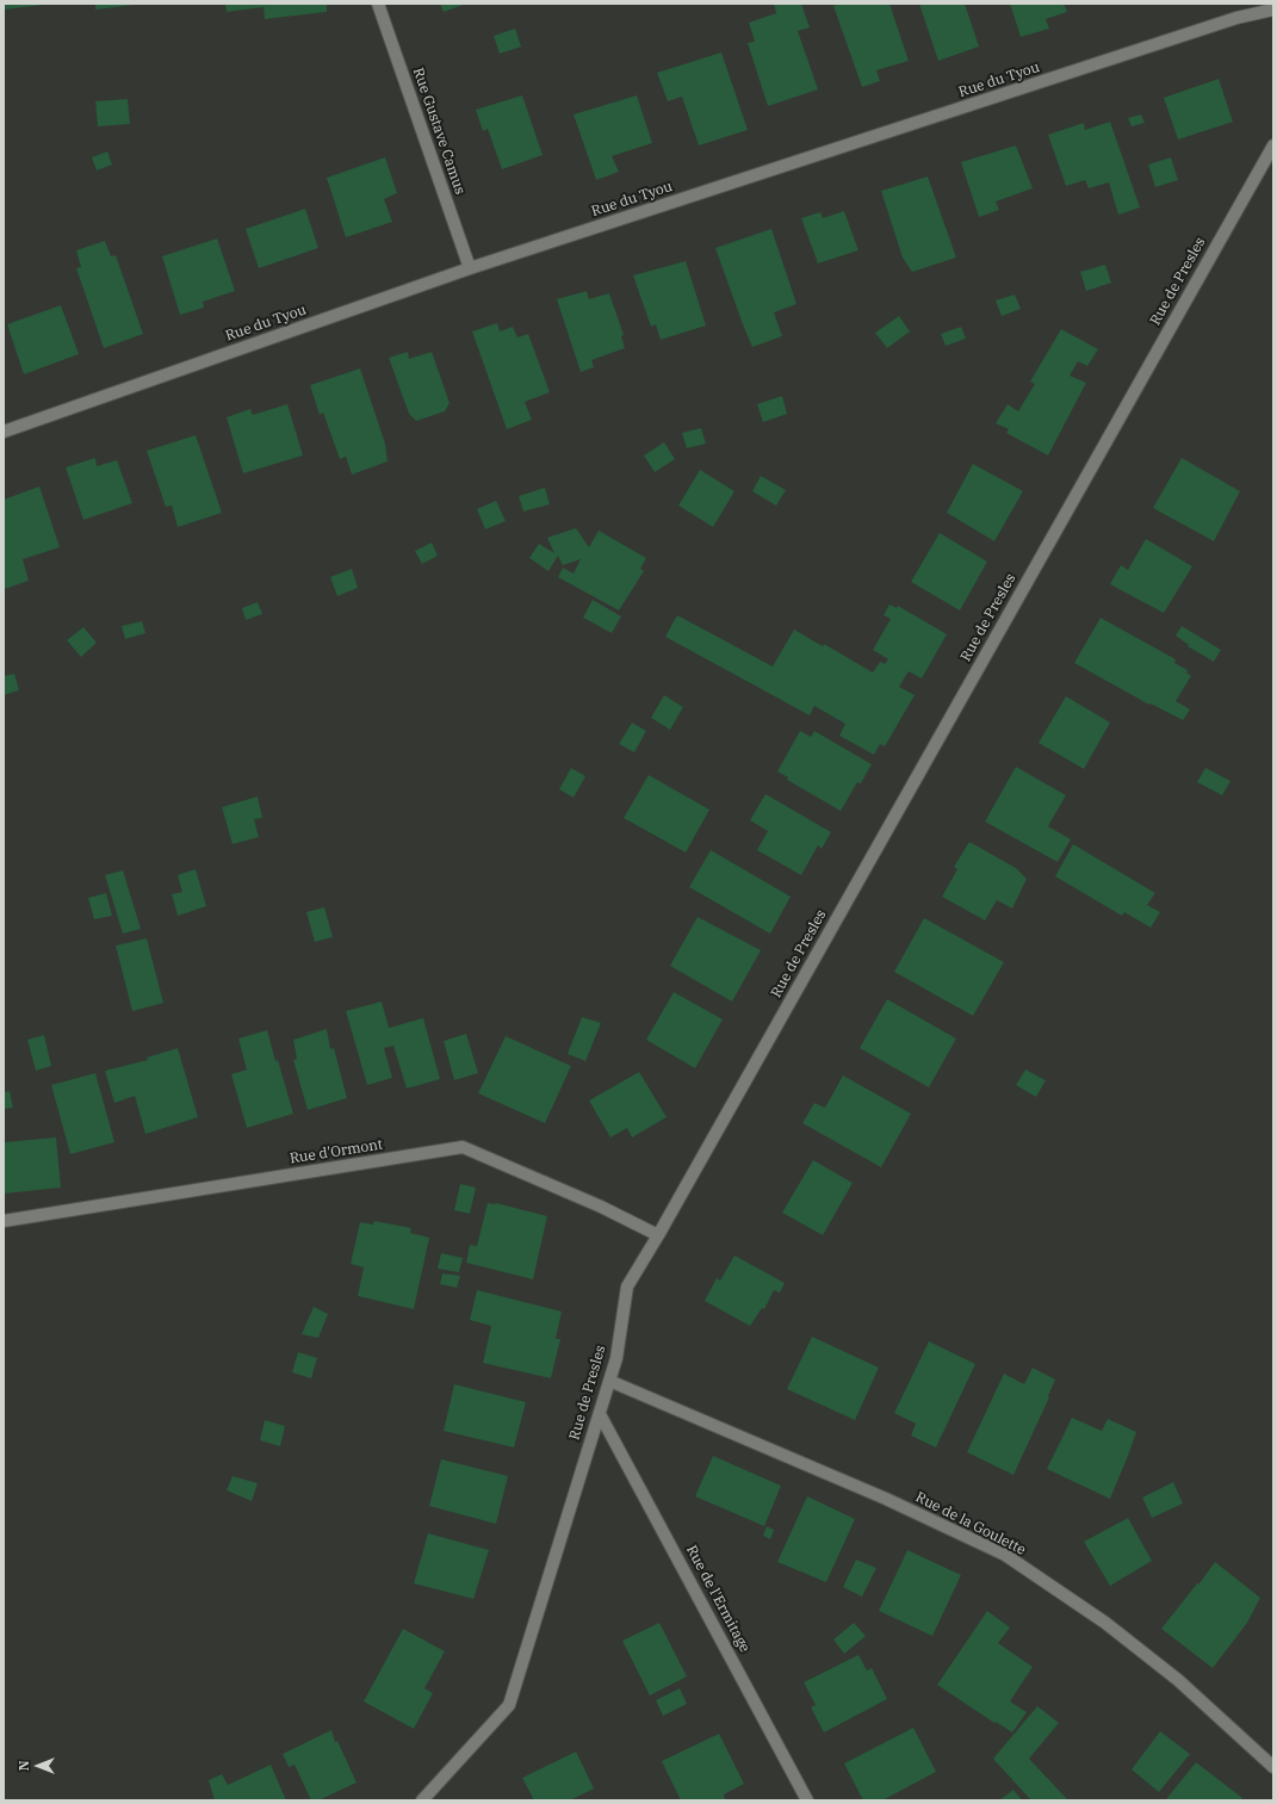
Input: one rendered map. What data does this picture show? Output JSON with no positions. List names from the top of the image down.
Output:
{
  "streets": {
    "street": [
      "Rue du Tyou",
      "Rue Gustave Camus",
      "Rue de Presles",
      "Rue d'Ormont",
      "Rue de la Goulette",
      "Rue de l'Ermitage"
    ]
  },
  "crossings": [
    ["Rue du Tyou", "Rue Gustave Camus"],
    ["Rue de Presles", "Rue d'Ormont"],
    ["Rue de Presles", "Rue de la Goulette"],
    ["Rue de Presles", "Rue de l'Ermitage"]
  ],
  "north": "left"
}
